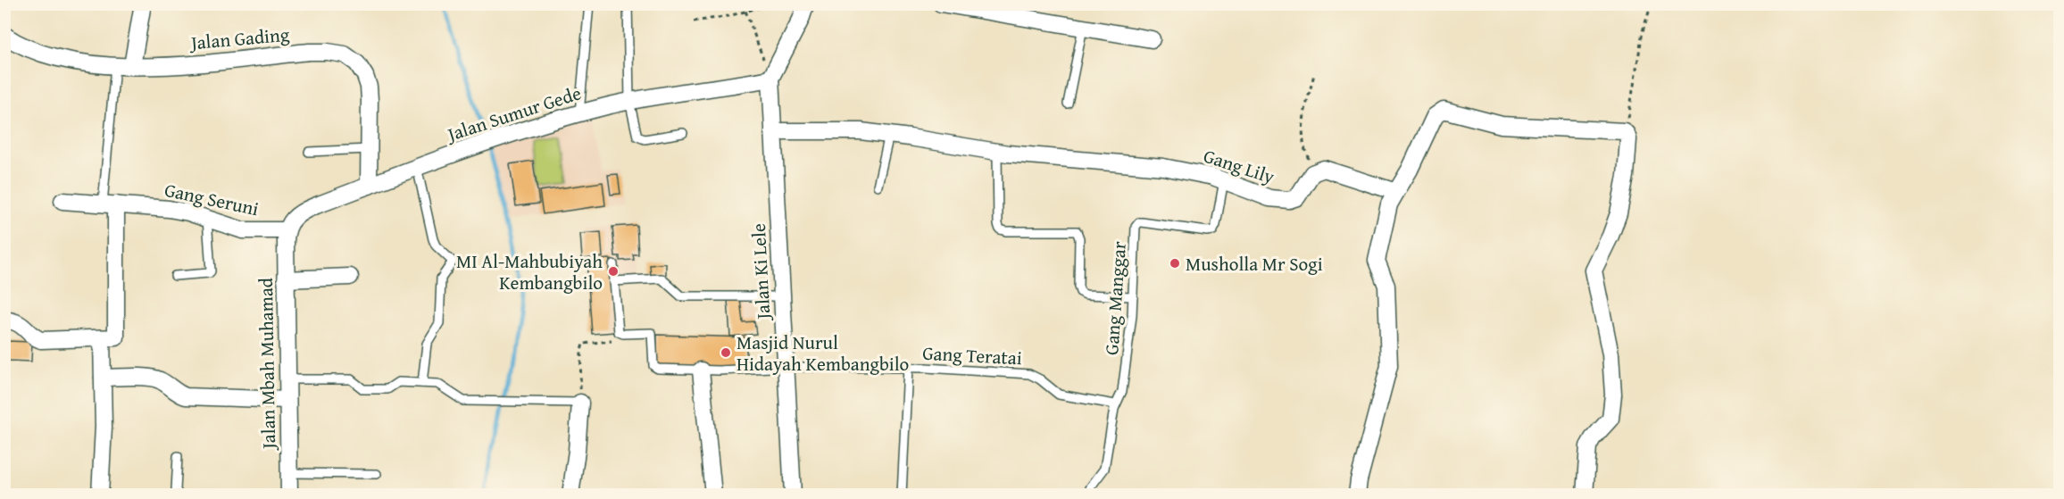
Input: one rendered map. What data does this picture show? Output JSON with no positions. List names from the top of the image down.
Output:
{
  "streets": {
    "street": [
      "Jalan Gading",
      "Jalan Sumur Gede",
      "Gang Lily",
      "Gang Seruni",
      "Jalan Ki Lele",
      "Jalan Mbah Muhamad"
    ],
    "lane": ["Gang Manggar", "Gang Teratai"]
  },
  "crossings": [
    ["Jalan Gading", "Jalan Sumur Gede"],
    ["Jalan Sumur Gede", "Gang Seruni"],
    ["Jalan Sumur Gede", "Jalan Ki Lele"],
    ["Jalan Sumur Gede", "Jalan Mbah Muhamad"],
    ["Gang Lily", "Jalan Ki Lele"],
    ["Gang Lily", "Gang Manggar"],
    ["Gang Seruni", "Jalan Mbah Muhamad"],
    ["Jalan Ki Lele", "Gang Teratai"],
    ["Gang Manggar", "Gang Teratai"]
  ],
  "places": ["Musholla Mr Sogi", "MI Al-Mahbubiyah Kembangbilo", "Masjid Nurul Hidayah Kembangbilo"]
}
